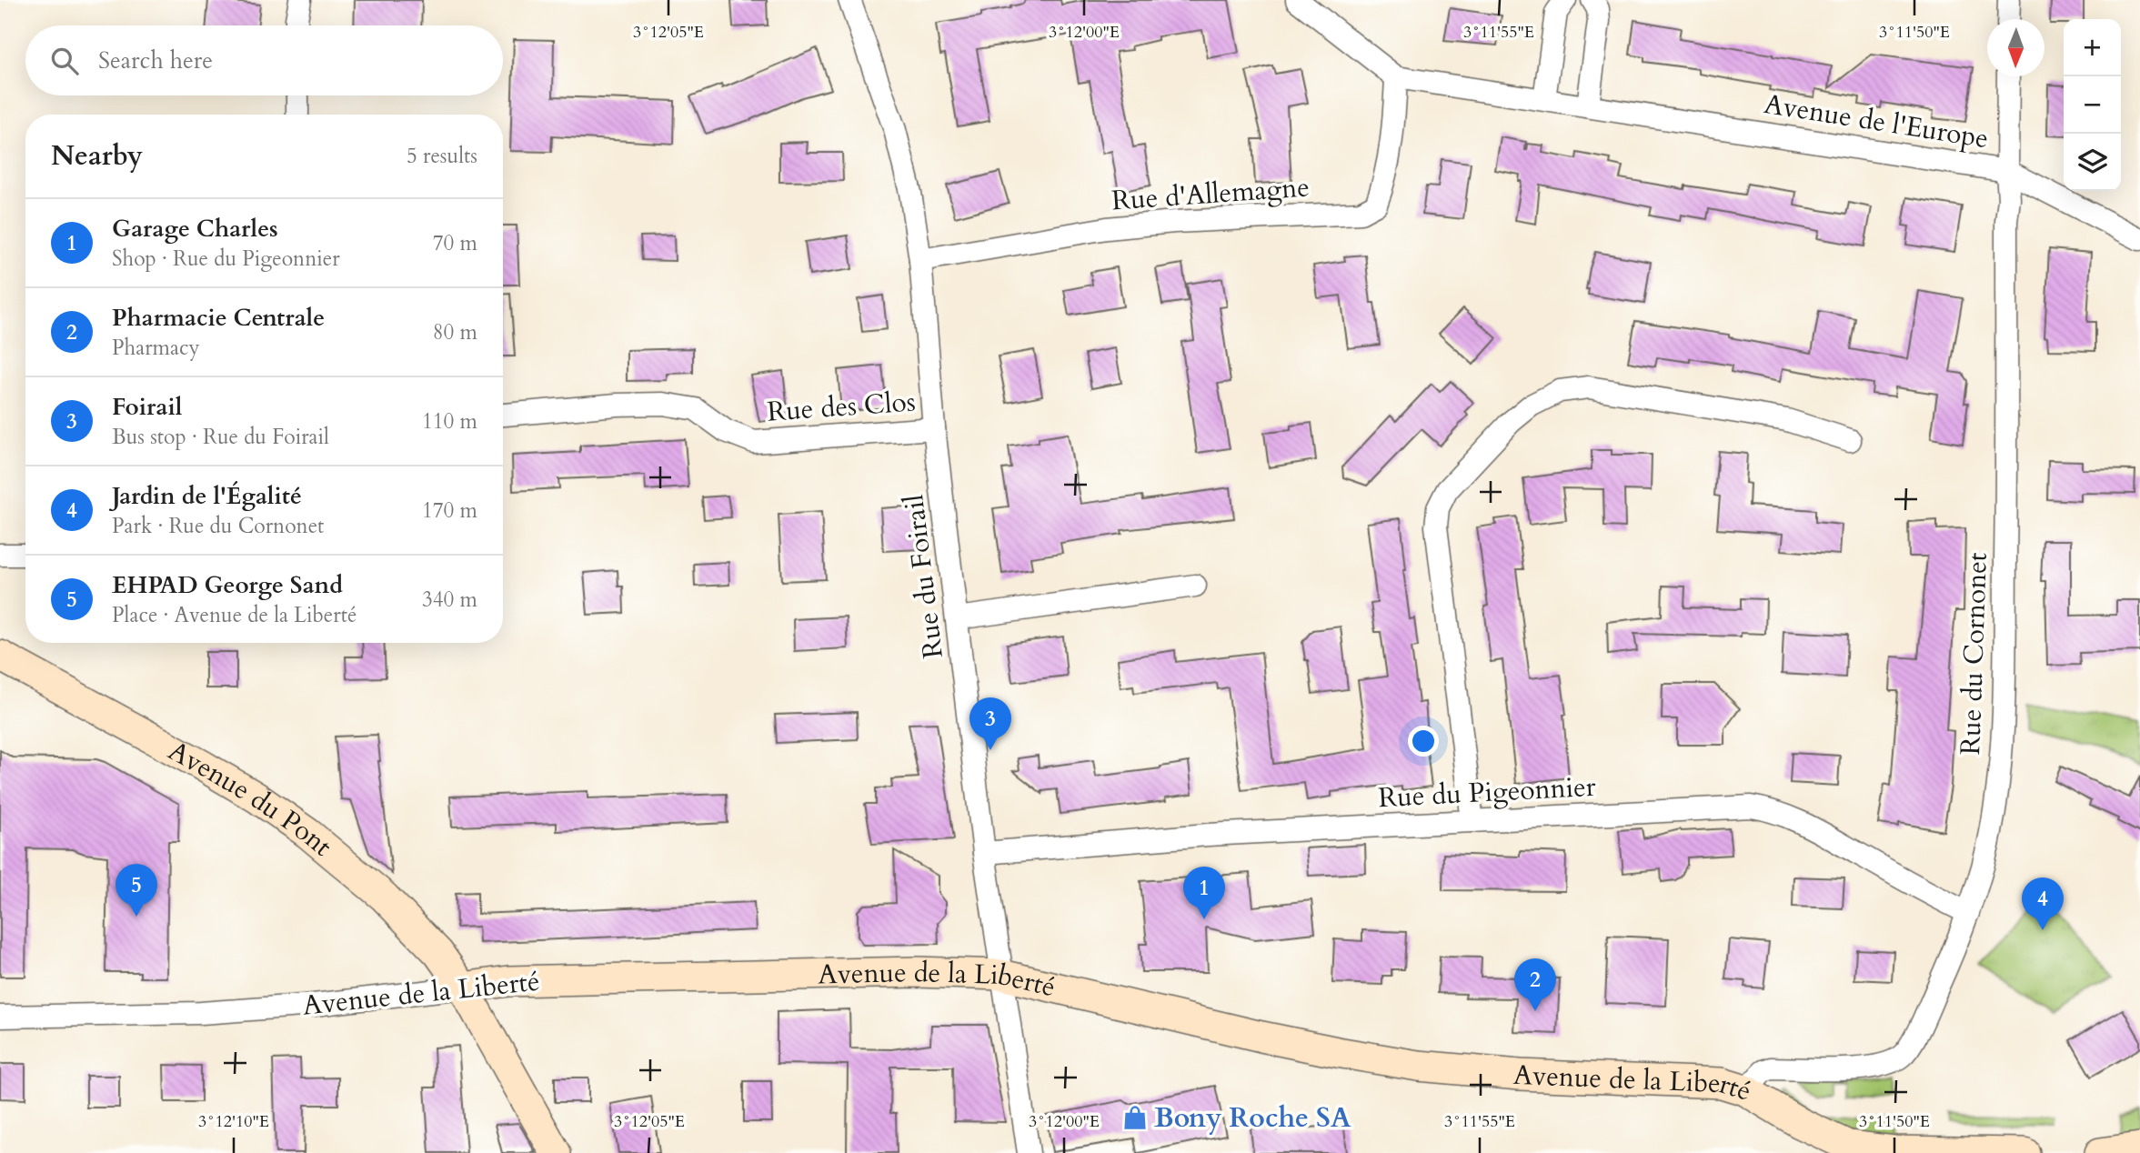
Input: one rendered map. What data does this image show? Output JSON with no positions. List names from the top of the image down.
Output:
{
  "streets": {
    "street": [
      "Avenue de l'Europe",
      "Rue d'Allemagne",
      "Rue des Clos",
      "Rue du Foirail",
      "Rue du Cornonet",
      "Rue du Pigeonnier",
      "Avenue du Pont",
      "Avenue de la Liberté"
    ]
  },
  "crossings": [
    ["Avenue de l'Europe", "Rue d'Allemagne"],
    ["Avenue de l'Europe", "Rue du Cornonet"],
    ["Rue d'Allemagne", "Rue du Foirail"],
    ["Rue des Clos", "Rue du Foirail"],
    ["Rue du Foirail", "Rue du Pigeonnier"],
    ["Rue du Foirail", "Avenue de la Liberté"],
    ["Rue du Cornonet", "Rue du Pigeonnier"],
    ["Rue du Cornonet", "Avenue de la Liberté"],
    ["Avenue du Pont", "Avenue de la Liberté"]
  ],
  "places": {
    "shop": ["Bony Roche SA"]
  },
  "north": "bottom",
  "page": {
    "map_buttons": ["+", "−"],
    "search": "Search here",
    "heading": ["Nearby", "5 results"],
    "list": [
      {
        "mark": "1",
        "name": "Garage Charles",
        "note": "Shop · Rue du Pigeonnier",
        "value": "70 m"
      },
      {
        "mark": "2",
        "name": "Pharmacie Centrale",
        "note": "Pharmacy",
        "value": "80 m"
      },
      {
        "mark": "3",
        "name": "Foirail",
        "note": "Bus stop · Rue du Foirail",
        "value": "110 m"
      },
      {
        "mark": "4",
        "name": "Jardin de l'Égalité",
        "note": "Park · Rue du Cornonet",
        "value": "170 m"
      },
      {
        "mark": "5",
        "name": "EHPAD George Sand",
        "note": "Place · Avenue de la Liberté",
        "value": "340 m"
      }
    ],
    "pins": [
      "3",
      "5",
      "1",
      "4",
      "2"
    ]
  },
  "coordinates": [
    "3°12'05\"E",
    "3°12'00\"E",
    "3°11'55\"E",
    "3°11'50\"E",
    "3°12'10\"E"
  ]
}
